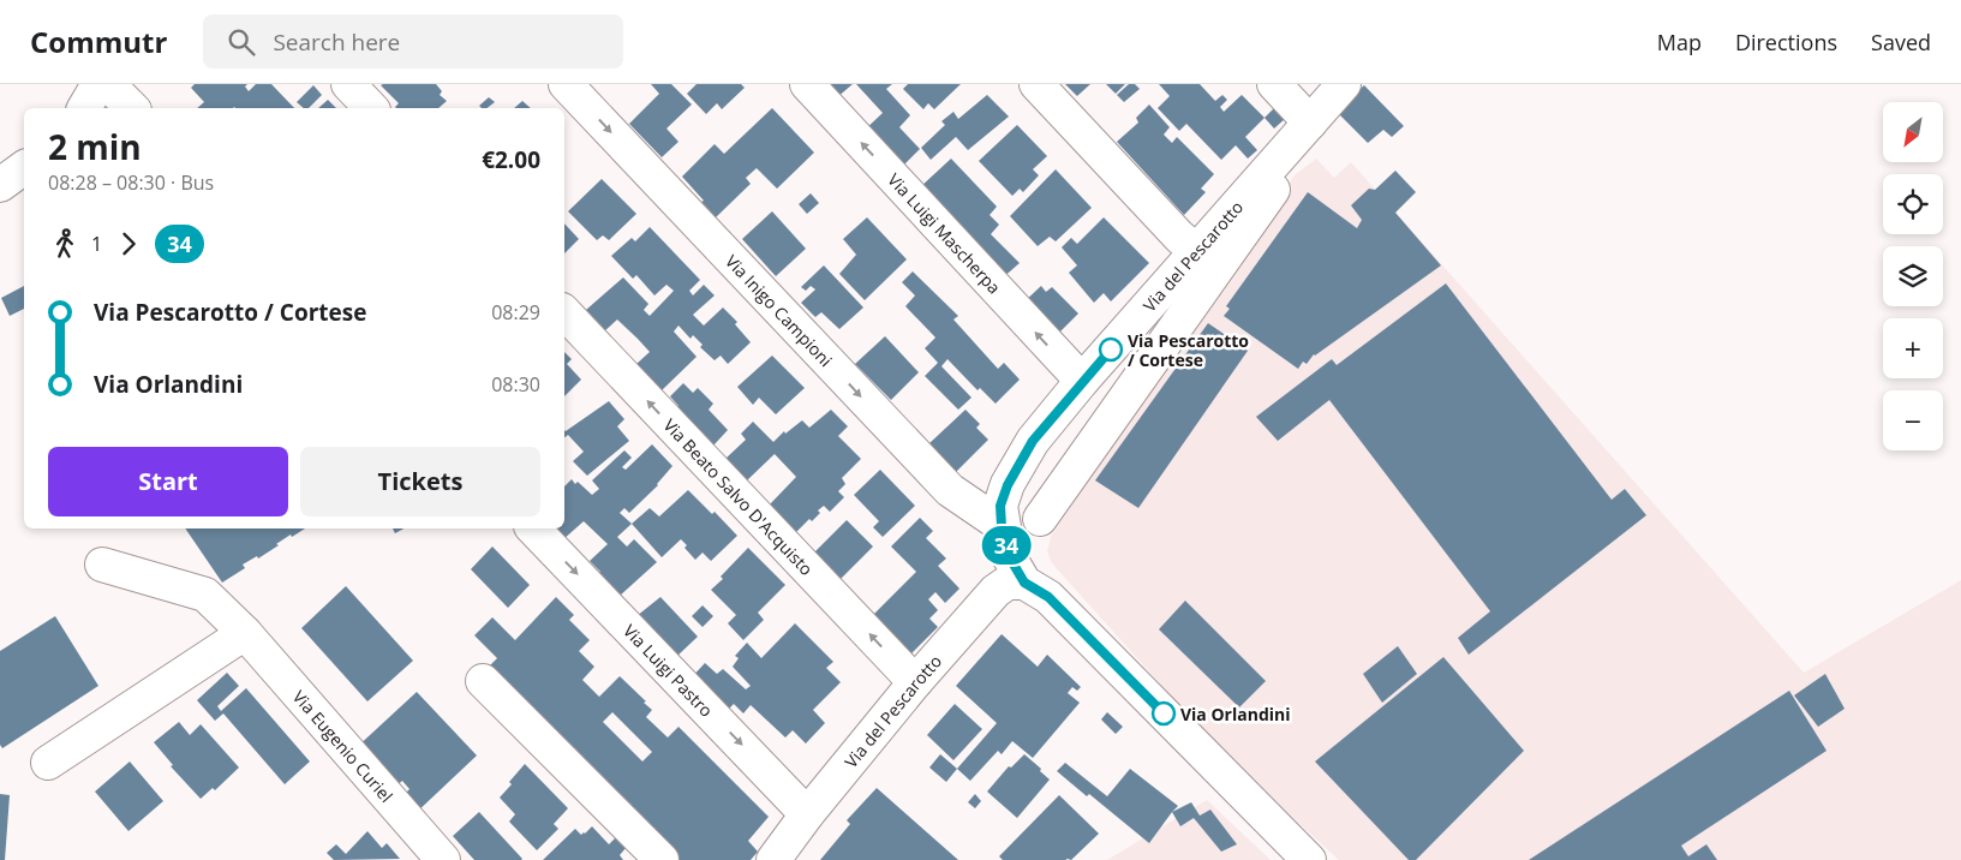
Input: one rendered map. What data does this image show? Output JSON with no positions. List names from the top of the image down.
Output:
{
  "streets": {
    "street": [
      "Via Luigi Mascherpa",
      "Via del Pescarotto",
      "Via Inigo Campioni",
      "Via Beato Salvo D'Acquisto",
      "Via Luigi Pastro",
      "Via Eugenio Curiel"
    ]
  },
  "crossings": [
    ["Via Luigi Mascherpa", "Via del Pescarotto"],
    ["Via del Pescarotto", "Via Inigo Campioni"],
    ["Via del Pescarotto", "Via Beato Salvo D'Acquisto"],
    ["Via del Pescarotto", "Via Luigi Pastro"]
  ],
  "one_way": ["Via Inigo Campioni", "Via Beato Salvo D'Acquisto"],
  "places": ["Via Pescarotto / Cortese", "Via Orlandini"],
  "lines": ["bus line 34"],
  "north": "bottom left",
  "page": {
    "header": "Commutr",
    "search": "Search here",
    "nav": ["Map", "Directions", "Saved"],
    "on_map": "34",
    "map_buttons": ["+", "−"],
    "heading": ["2 min", "08:28 – 08:30 · Bus", "€2.00"],
    "legs": ["1", "34"],
    "list": [
      {
        "name": "Via Pescarotto / Cortese",
        "value": "08:29"
      },
      {
        "name": "Via Orlandini",
        "value": "08:30"
      }
    ],
    "buttons": ["Start", "Tickets"]
  }
}
